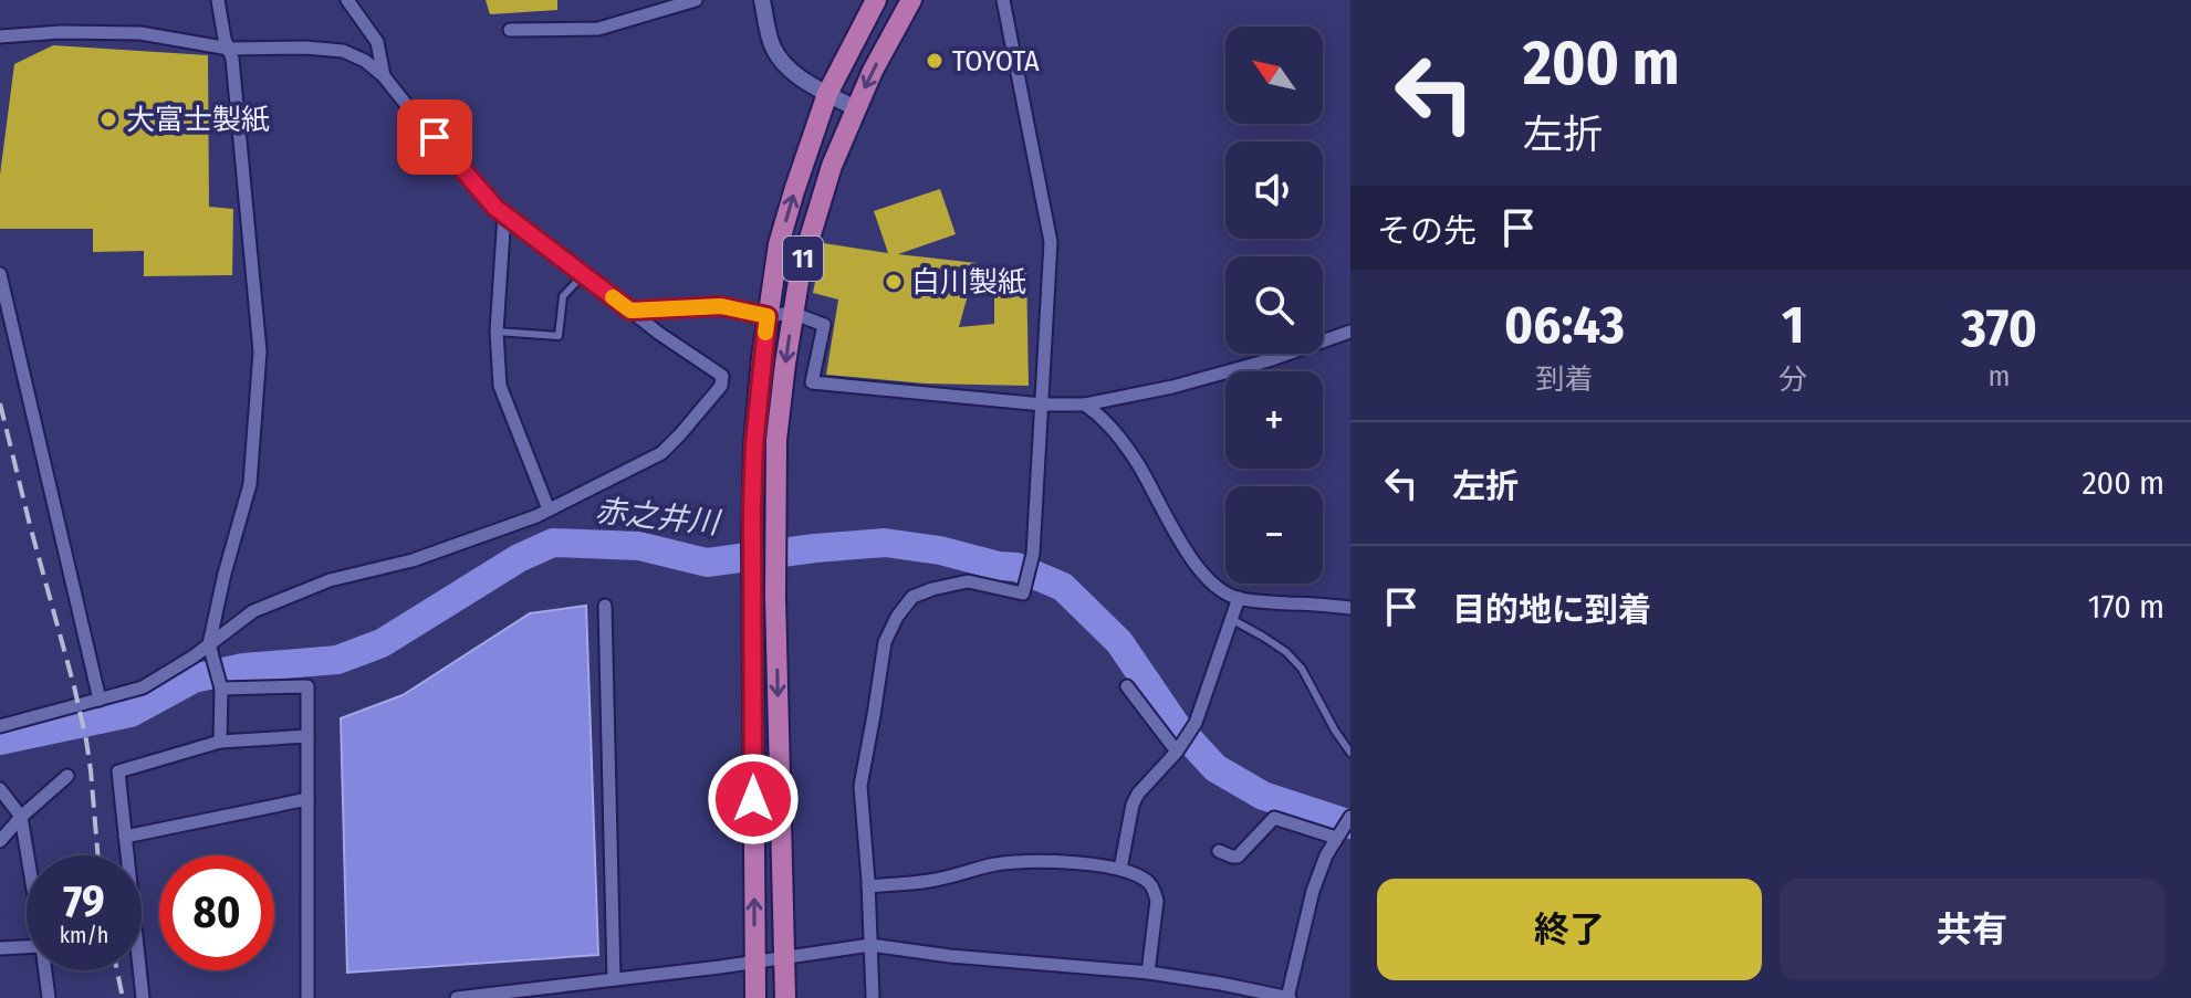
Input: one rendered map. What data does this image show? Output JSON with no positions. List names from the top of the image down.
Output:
{
  "streets": {
    "highway": ["11"]
  },
  "water": ["赤之井川"],
  "places": ["TOYOTA", "大富士製紙", "白川製紙"],
  "north": "top left",
  "page": {
    "turn": ["200 m", "左折"],
    "map_buttons": ["+", "−"],
    "then": "その先",
    "eta": [
      "06:43",
      "到着",
      "1",
      "分",
      "370",
      "m"
    ],
    "list": [
      {
        "name": "左折",
        "value": "200 m"
      },
      {
        "name": "目的地に到着",
        "value": "170 m"
      }
    ],
    "speed": "79 km/h",
    "limit": "80",
    "buttons": ["終了", "共有"]
  }
}
